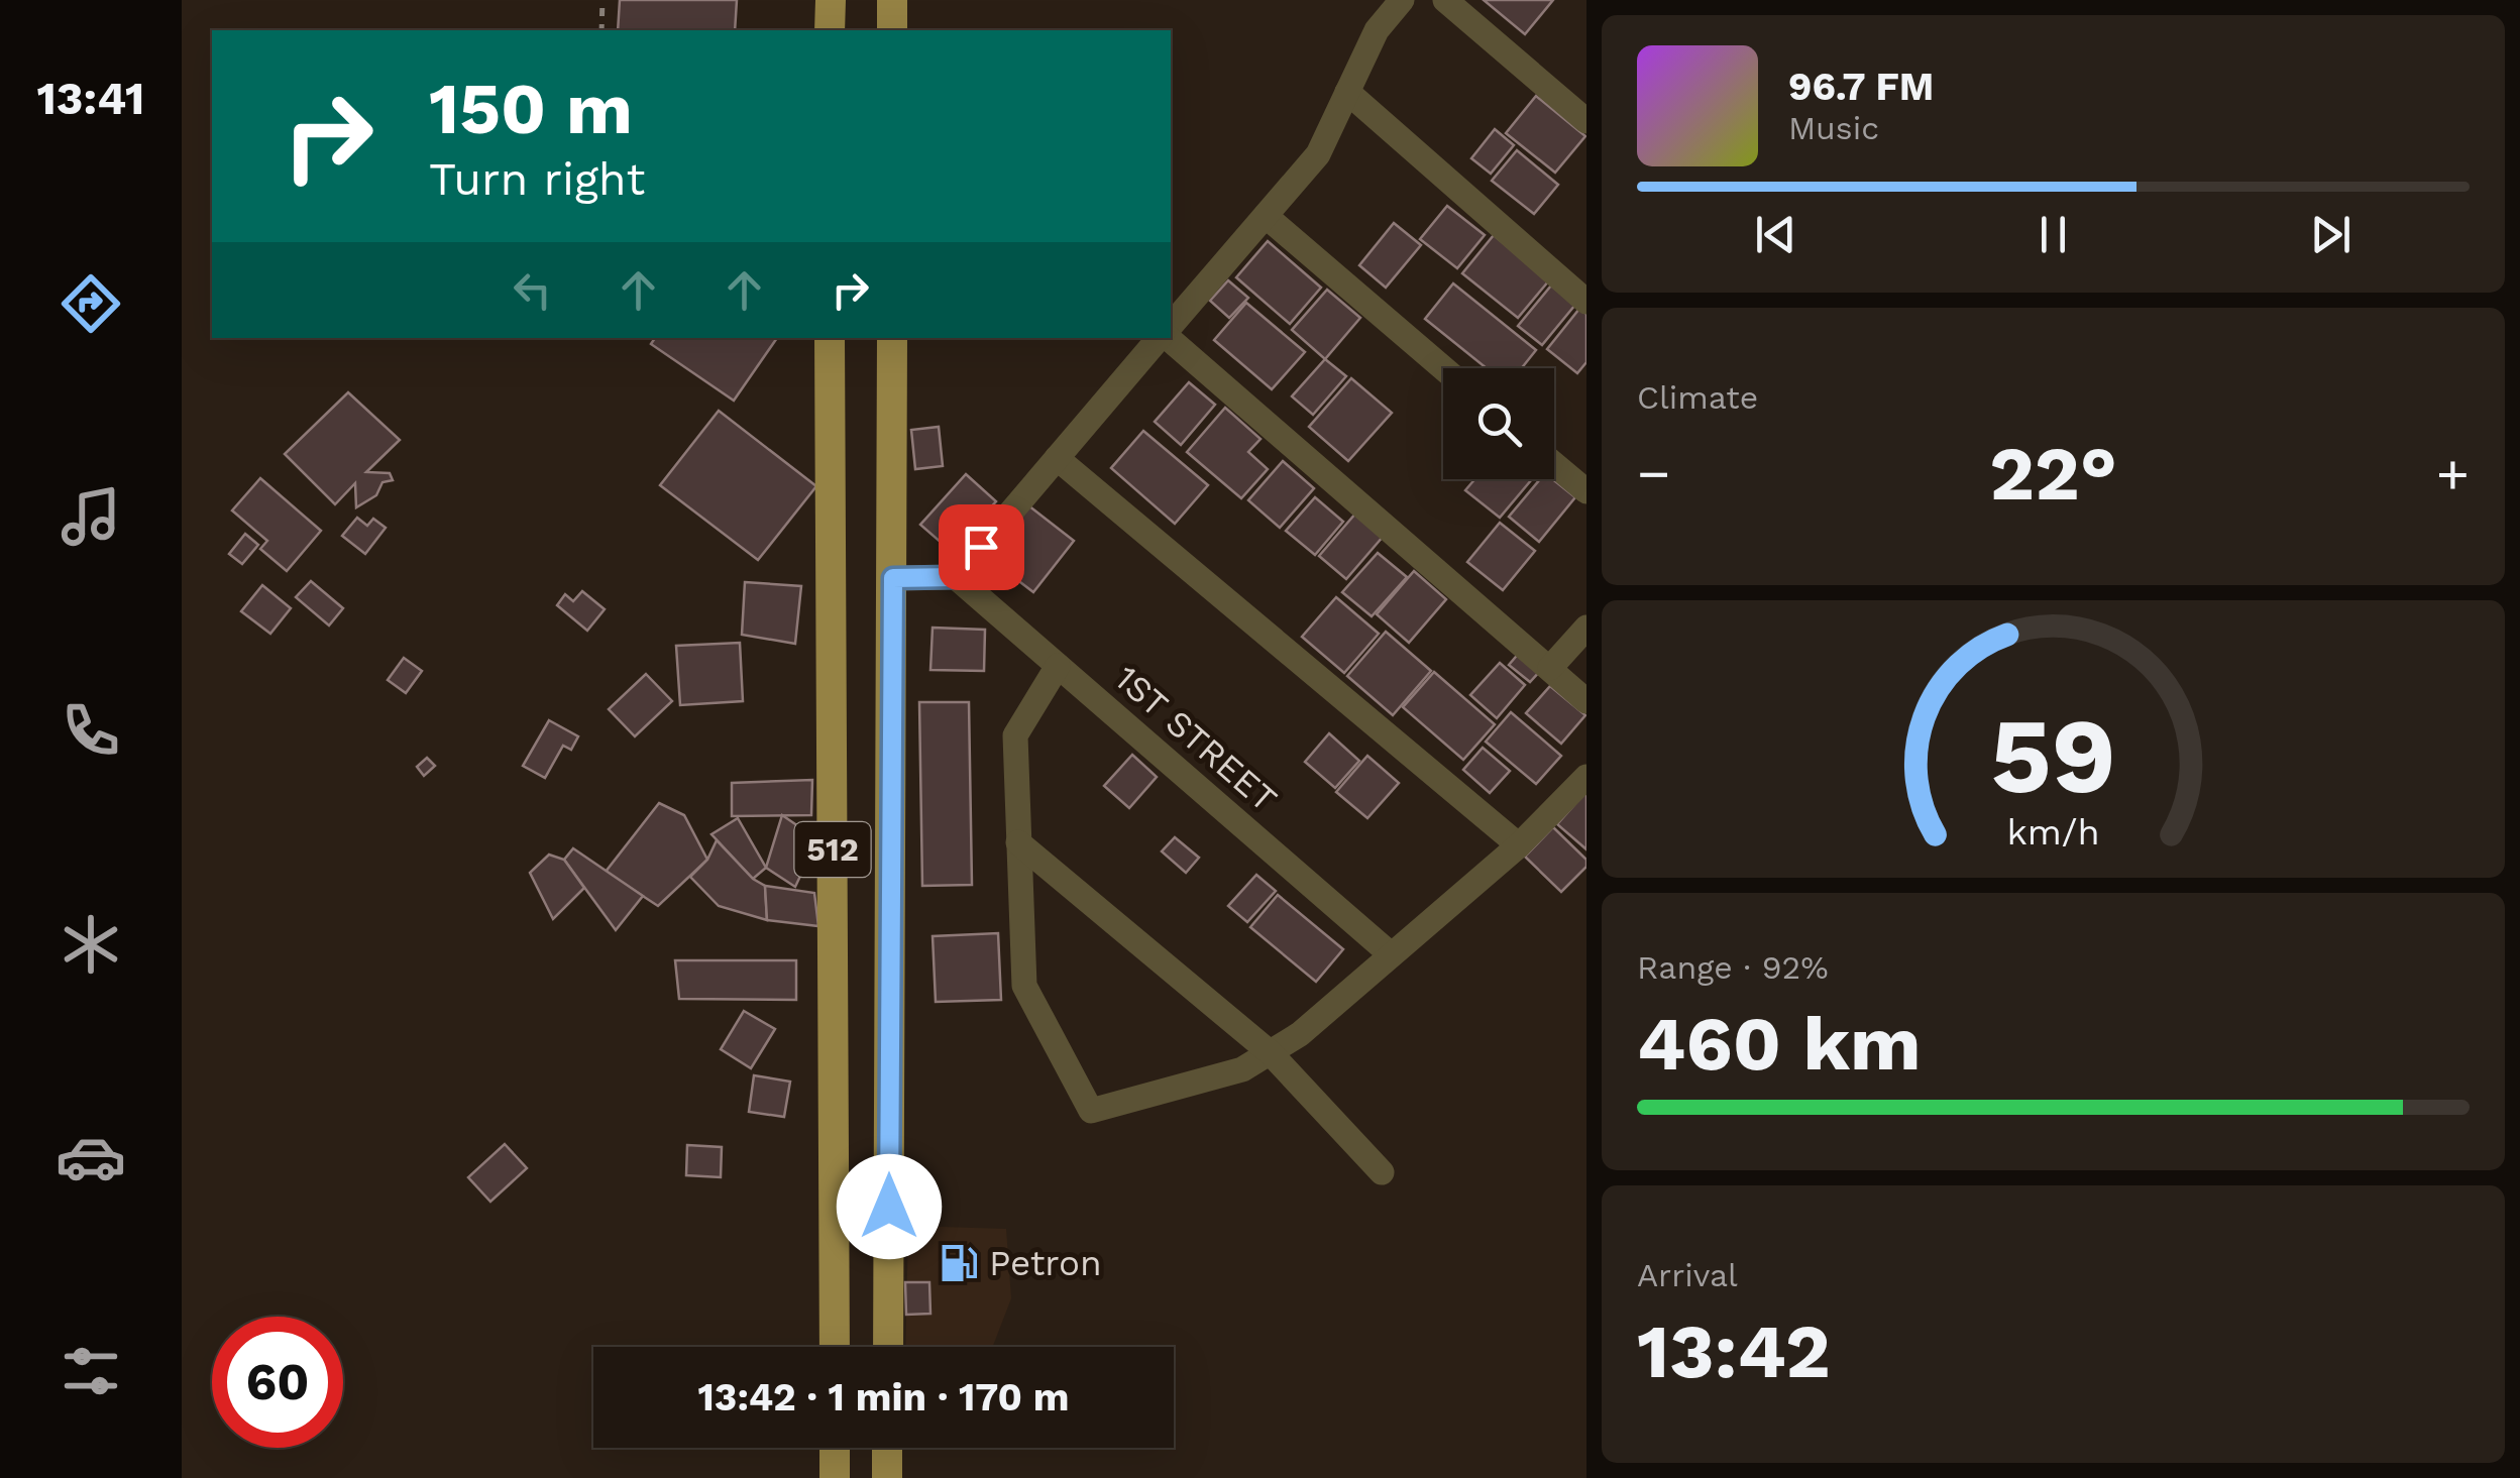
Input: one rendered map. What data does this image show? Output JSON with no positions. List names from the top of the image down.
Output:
{
  "streets": {
    "main road": ["512"],
    "street": ["1ST STREET"]
  },
  "places": {
    "fuel station": ["Petron"]
  },
  "page": {
    "tabs": "13:41",
    "turn": ["150 m", "Turn right"],
    "song": ["96.7 FM", "Music"],
    "tile": [
      "Climate",
      ["Range · 92%", "460 km"],
      ["Arrival", "13:42"]
    ],
    "heat": ["−", "22°", "+"],
    "limit": "60",
    "trip": "13:42 · 1 min · 170 m",
    "gauge": ["59", "km/h"]
  }
}
